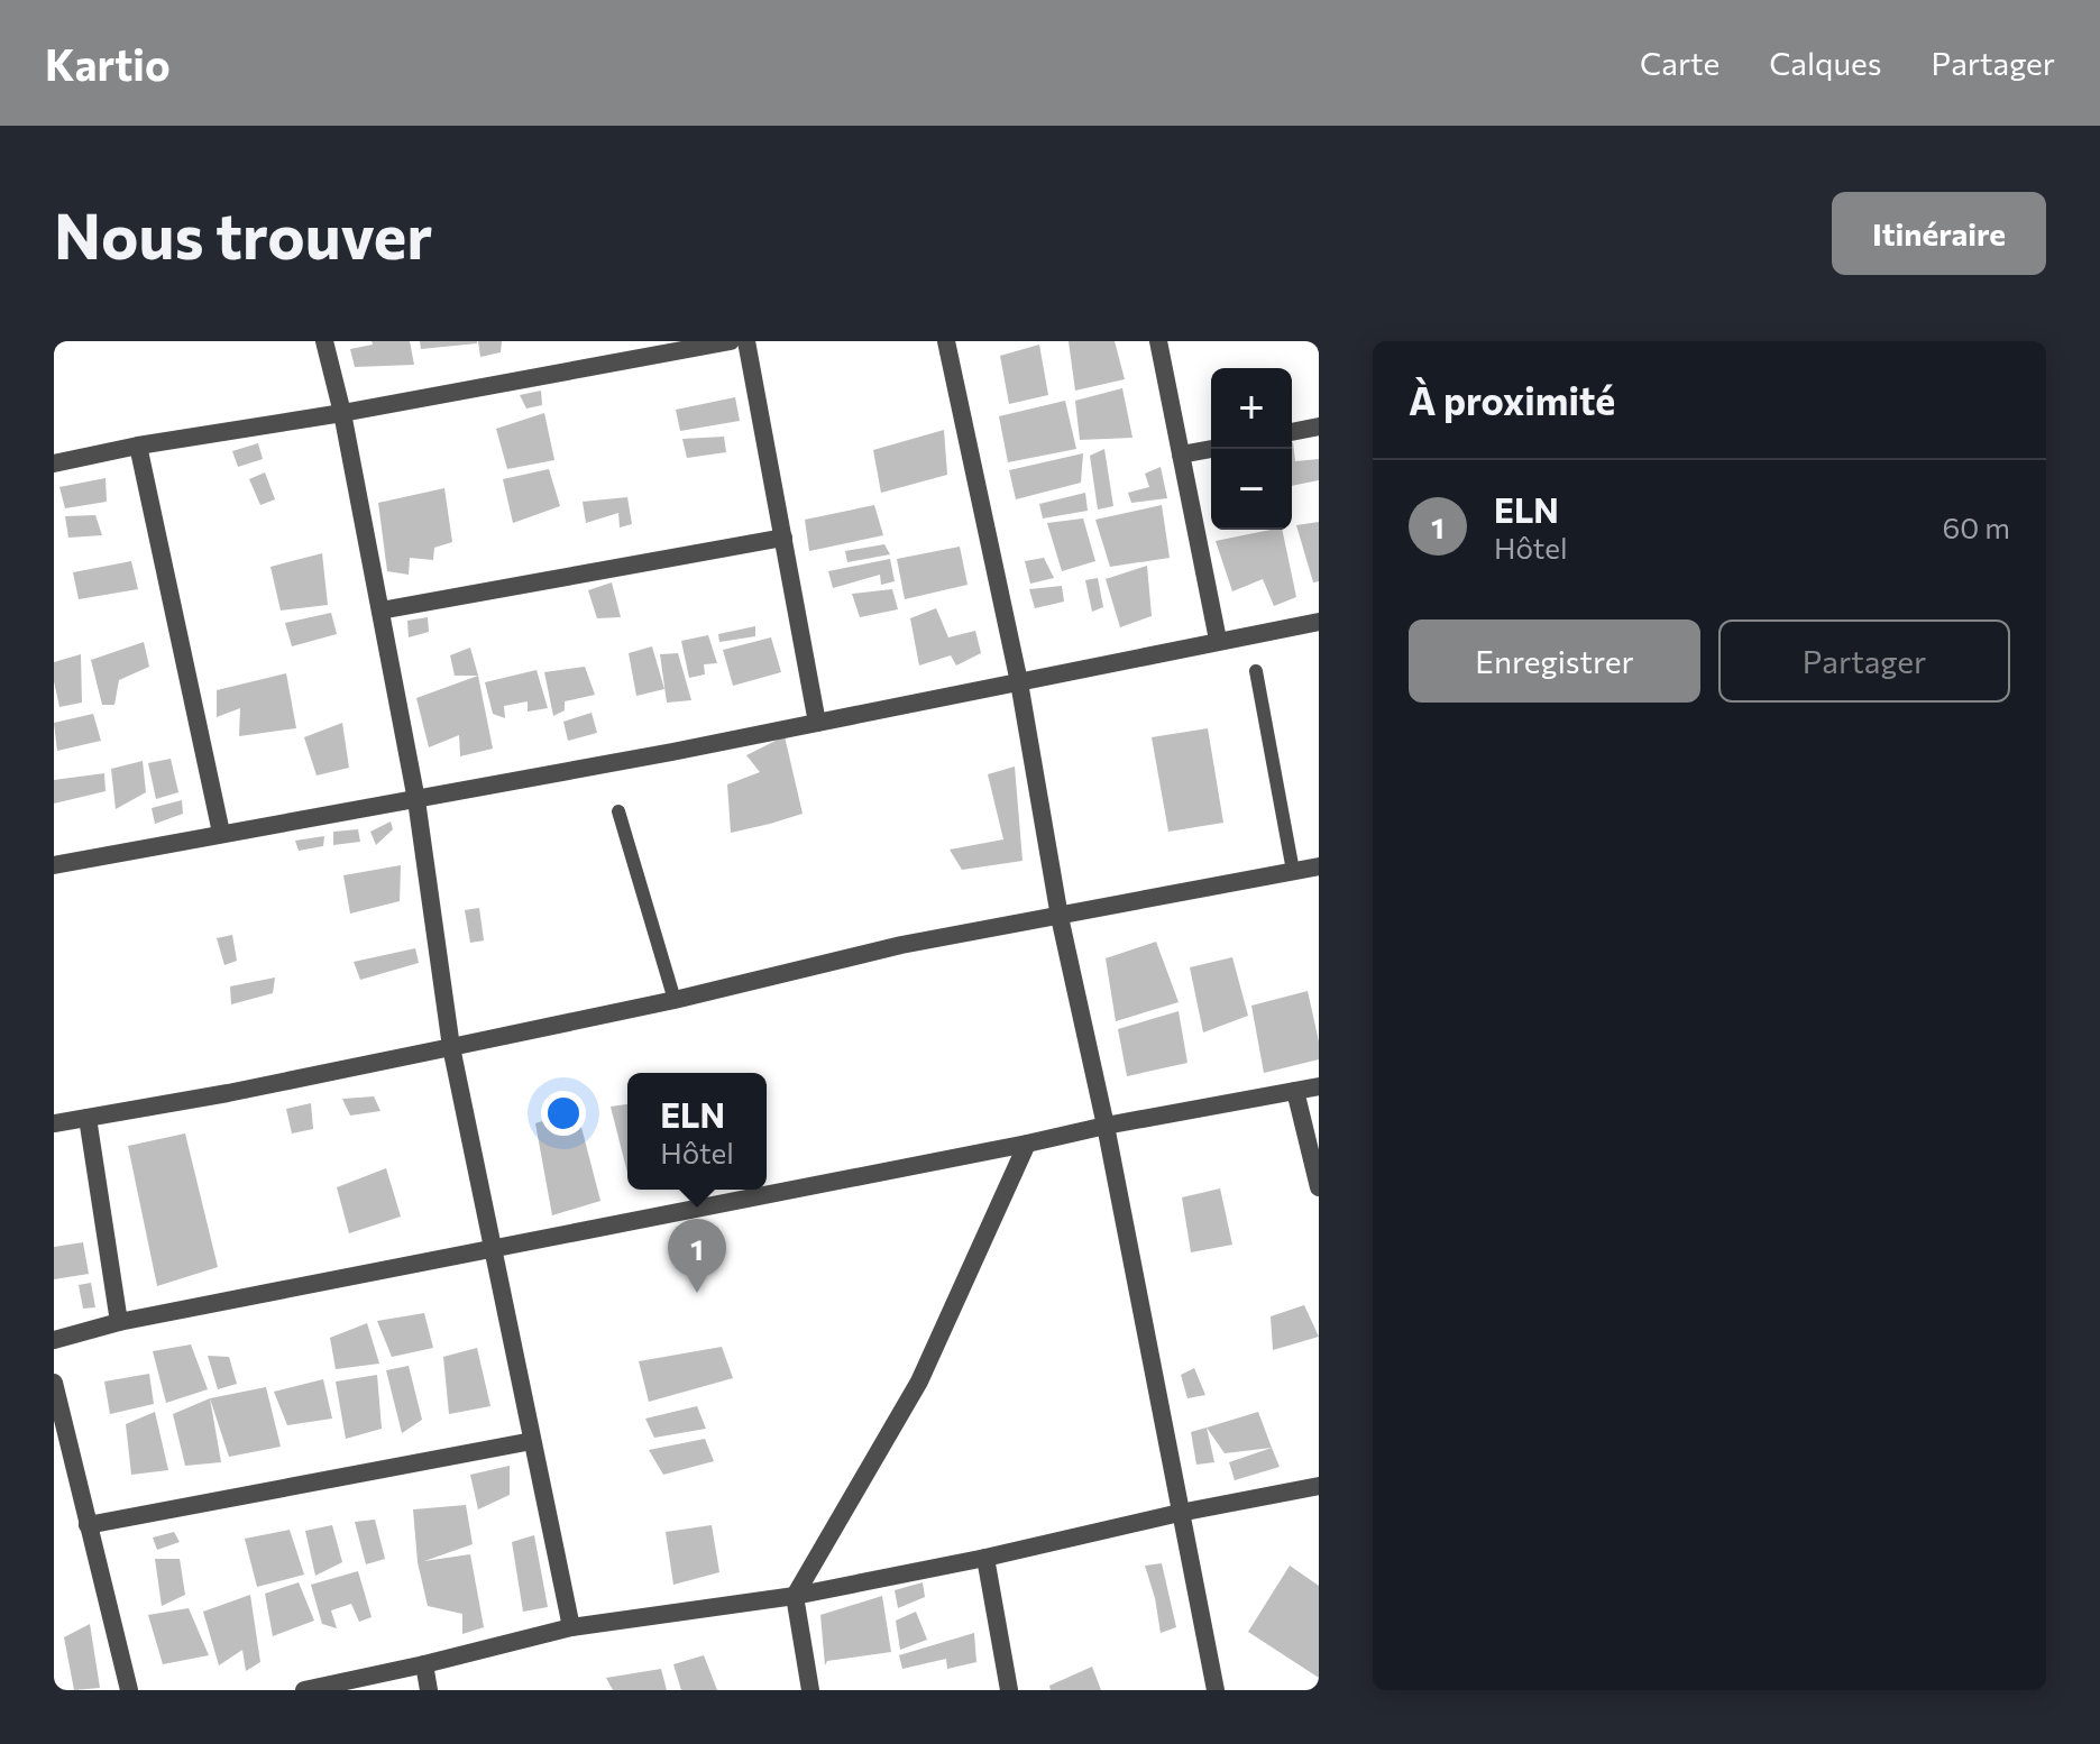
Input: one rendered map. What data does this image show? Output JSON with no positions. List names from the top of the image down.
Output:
{
  "page": {
    "header": "Kartio",
    "nav": ["Carte", "Calques", "Partager"],
    "buttons": [
      "Itinéraire",
      ["Enregistrer", "Partager"]
    ],
    "title": "Nous trouver",
    "heading": "À proximité",
    "map_buttons": ["+", "−"],
    "list": [
      {
        "mark": "1",
        "name": "ELN",
        "note": "Hôtel",
        "value": "60 m"
      }
    ],
    "popup": ["ELN", "Hôtel"],
    "pins": "1"
  }
}
